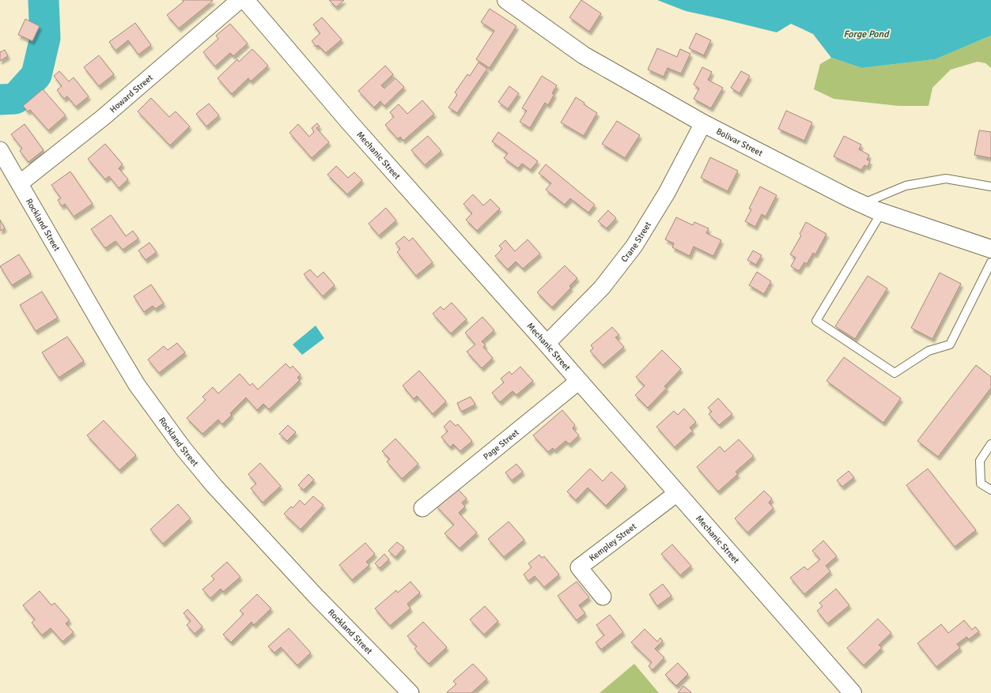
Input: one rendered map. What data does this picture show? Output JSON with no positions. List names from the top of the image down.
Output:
{
  "streets": {
    "street": [
      "Howard Street",
      "Bolivar Street",
      "Mechanic Street",
      "Rockland Street",
      "Crane Street",
      "Page Street",
      "Kempley Street"
    ]
  },
  "crossings": [
    ["Howard Street", "Rockland Street"],
    ["Bolivar Street", "Crane Street"],
    ["Mechanic Street", "Crane Street"],
    ["Mechanic Street", "Page Street"],
    ["Mechanic Street", "Kempley Street"]
  ],
  "water": ["Forge Pond"]
}
